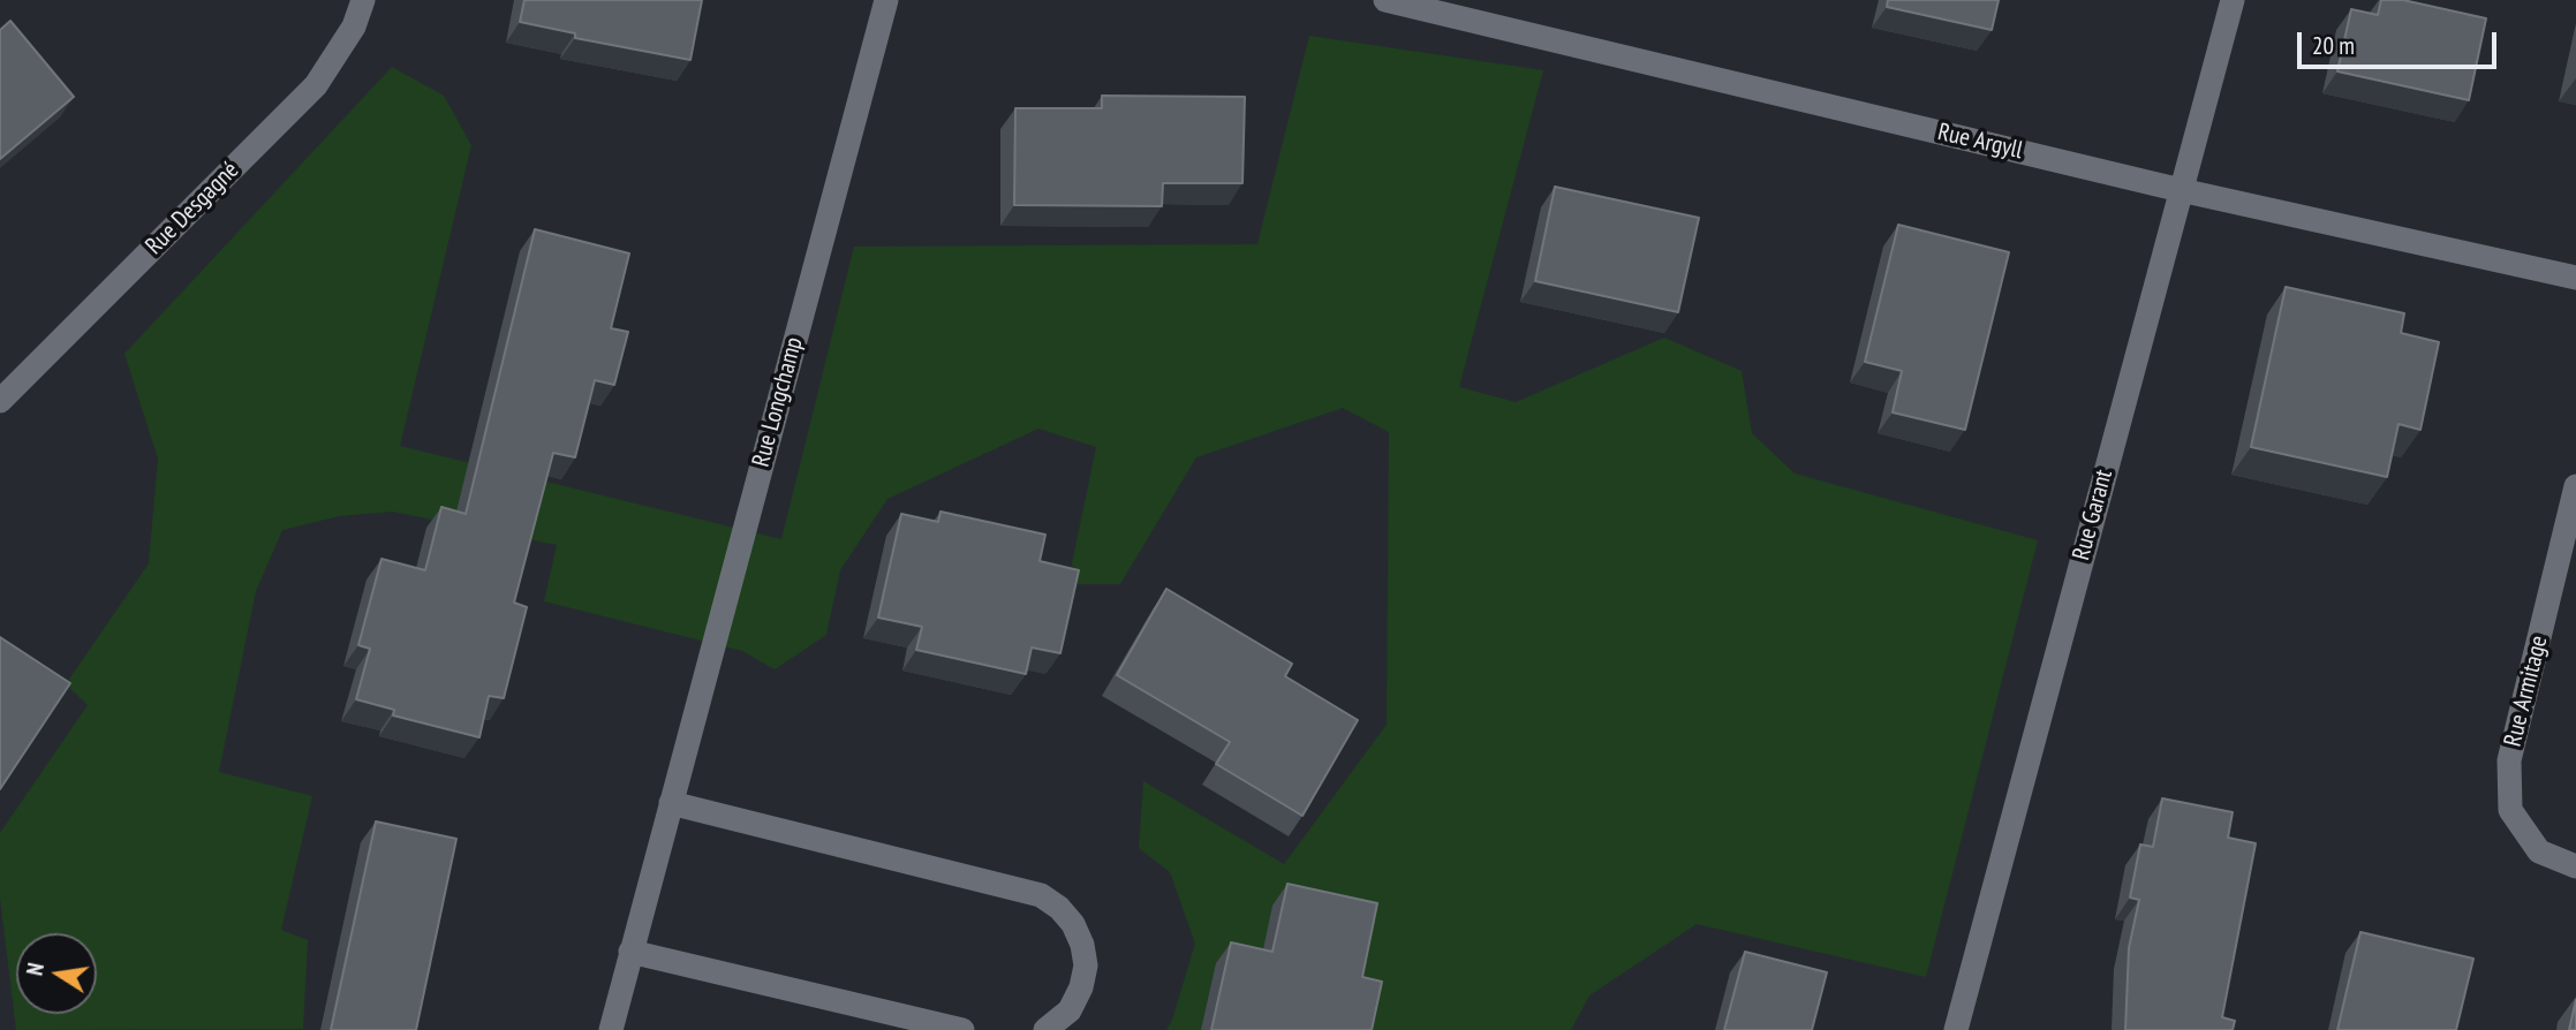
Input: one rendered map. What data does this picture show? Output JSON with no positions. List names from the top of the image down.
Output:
{
  "streets": {
    "street": [
      "Rue Argyll",
      "Rue Desgagné",
      "Rue Longchamp",
      "Rue Garant",
      "Rue Armitage"
    ]
  },
  "crossings": [
    ["Rue Argyll", "Rue Garant"]
  ],
  "scale_bar": "20 m",
  "north": "left"
}
